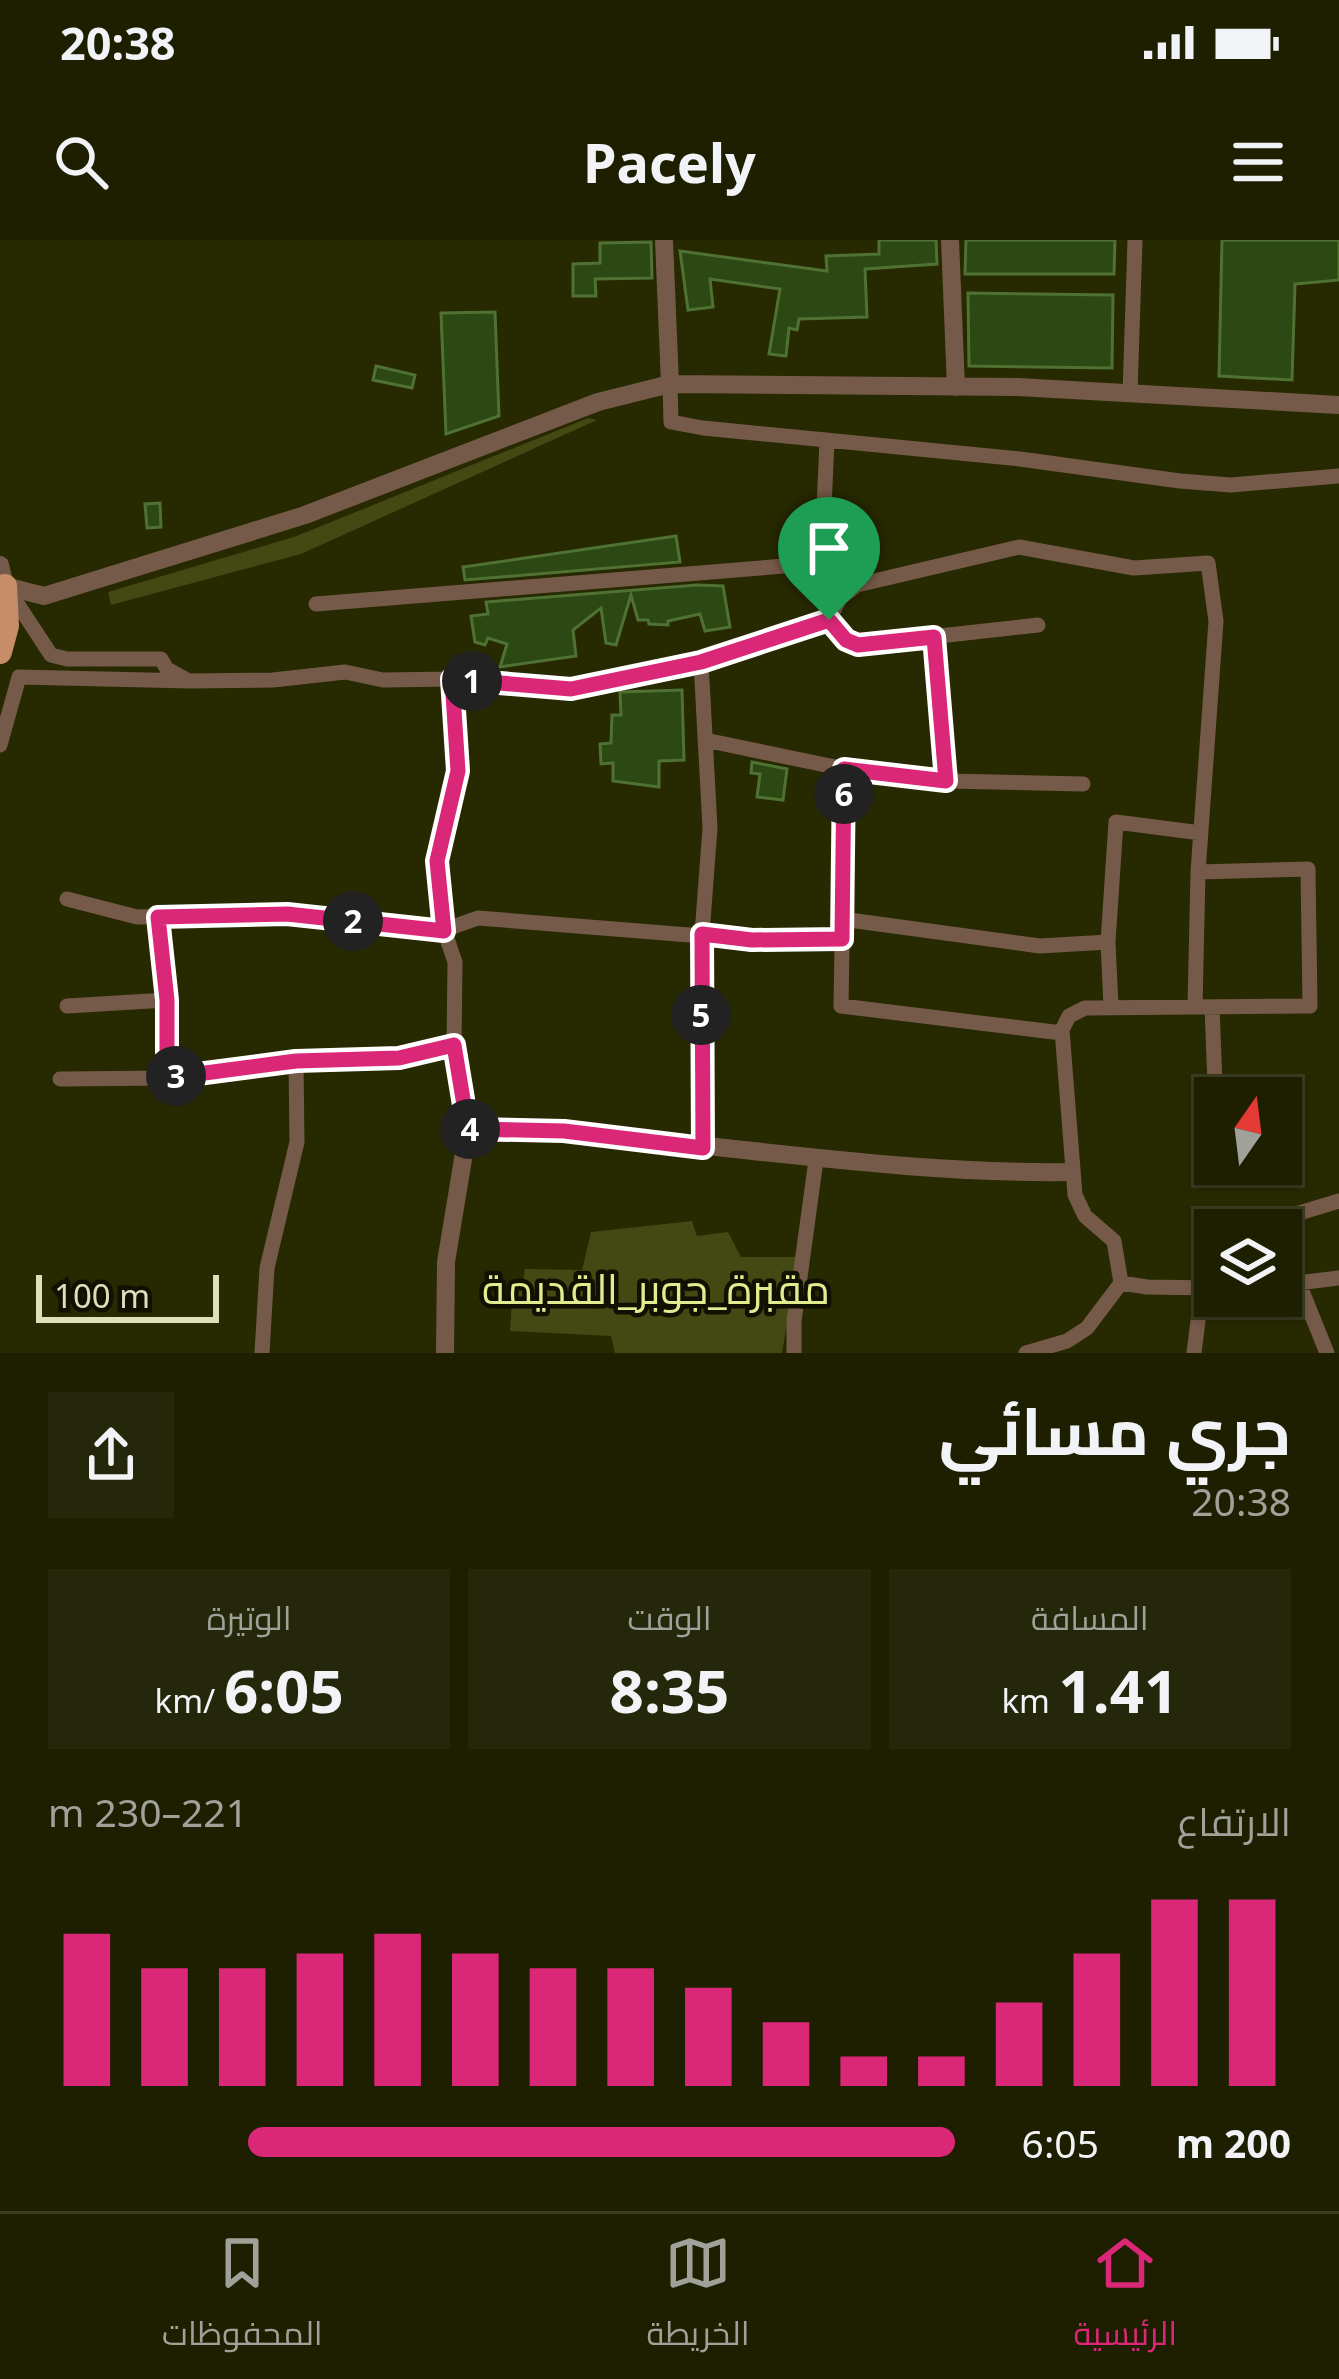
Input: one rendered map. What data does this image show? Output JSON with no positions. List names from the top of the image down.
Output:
{
  "parks": ["مقبرة_جوبر_القديمة"],
  "scale_bar": "100 m",
  "north": "top",
  "page": {
    "status": "20:38",
    "header": "Pacely",
    "pins": [
      "1",
      "6",
      "2",
      "5",
      "3",
      "4"
    ],
    "scale": "100 m",
    "heading": ["جري مسائي", "20:38"],
    "stats": [
      ["المسافة", "1.41 km"],
      ["الوقت", "8:35"],
      ["الوتيرة", "6:05 /km"]
    ],
    "chart": ["الارتفاع", "221–230 m"],
    "list": [
      {
        "name": "200 m",
        "note": "6:05"
      }
    ],
    "tabs": ["الرئيسية", "الخريطة", "المحفوظات"]
  }
}
